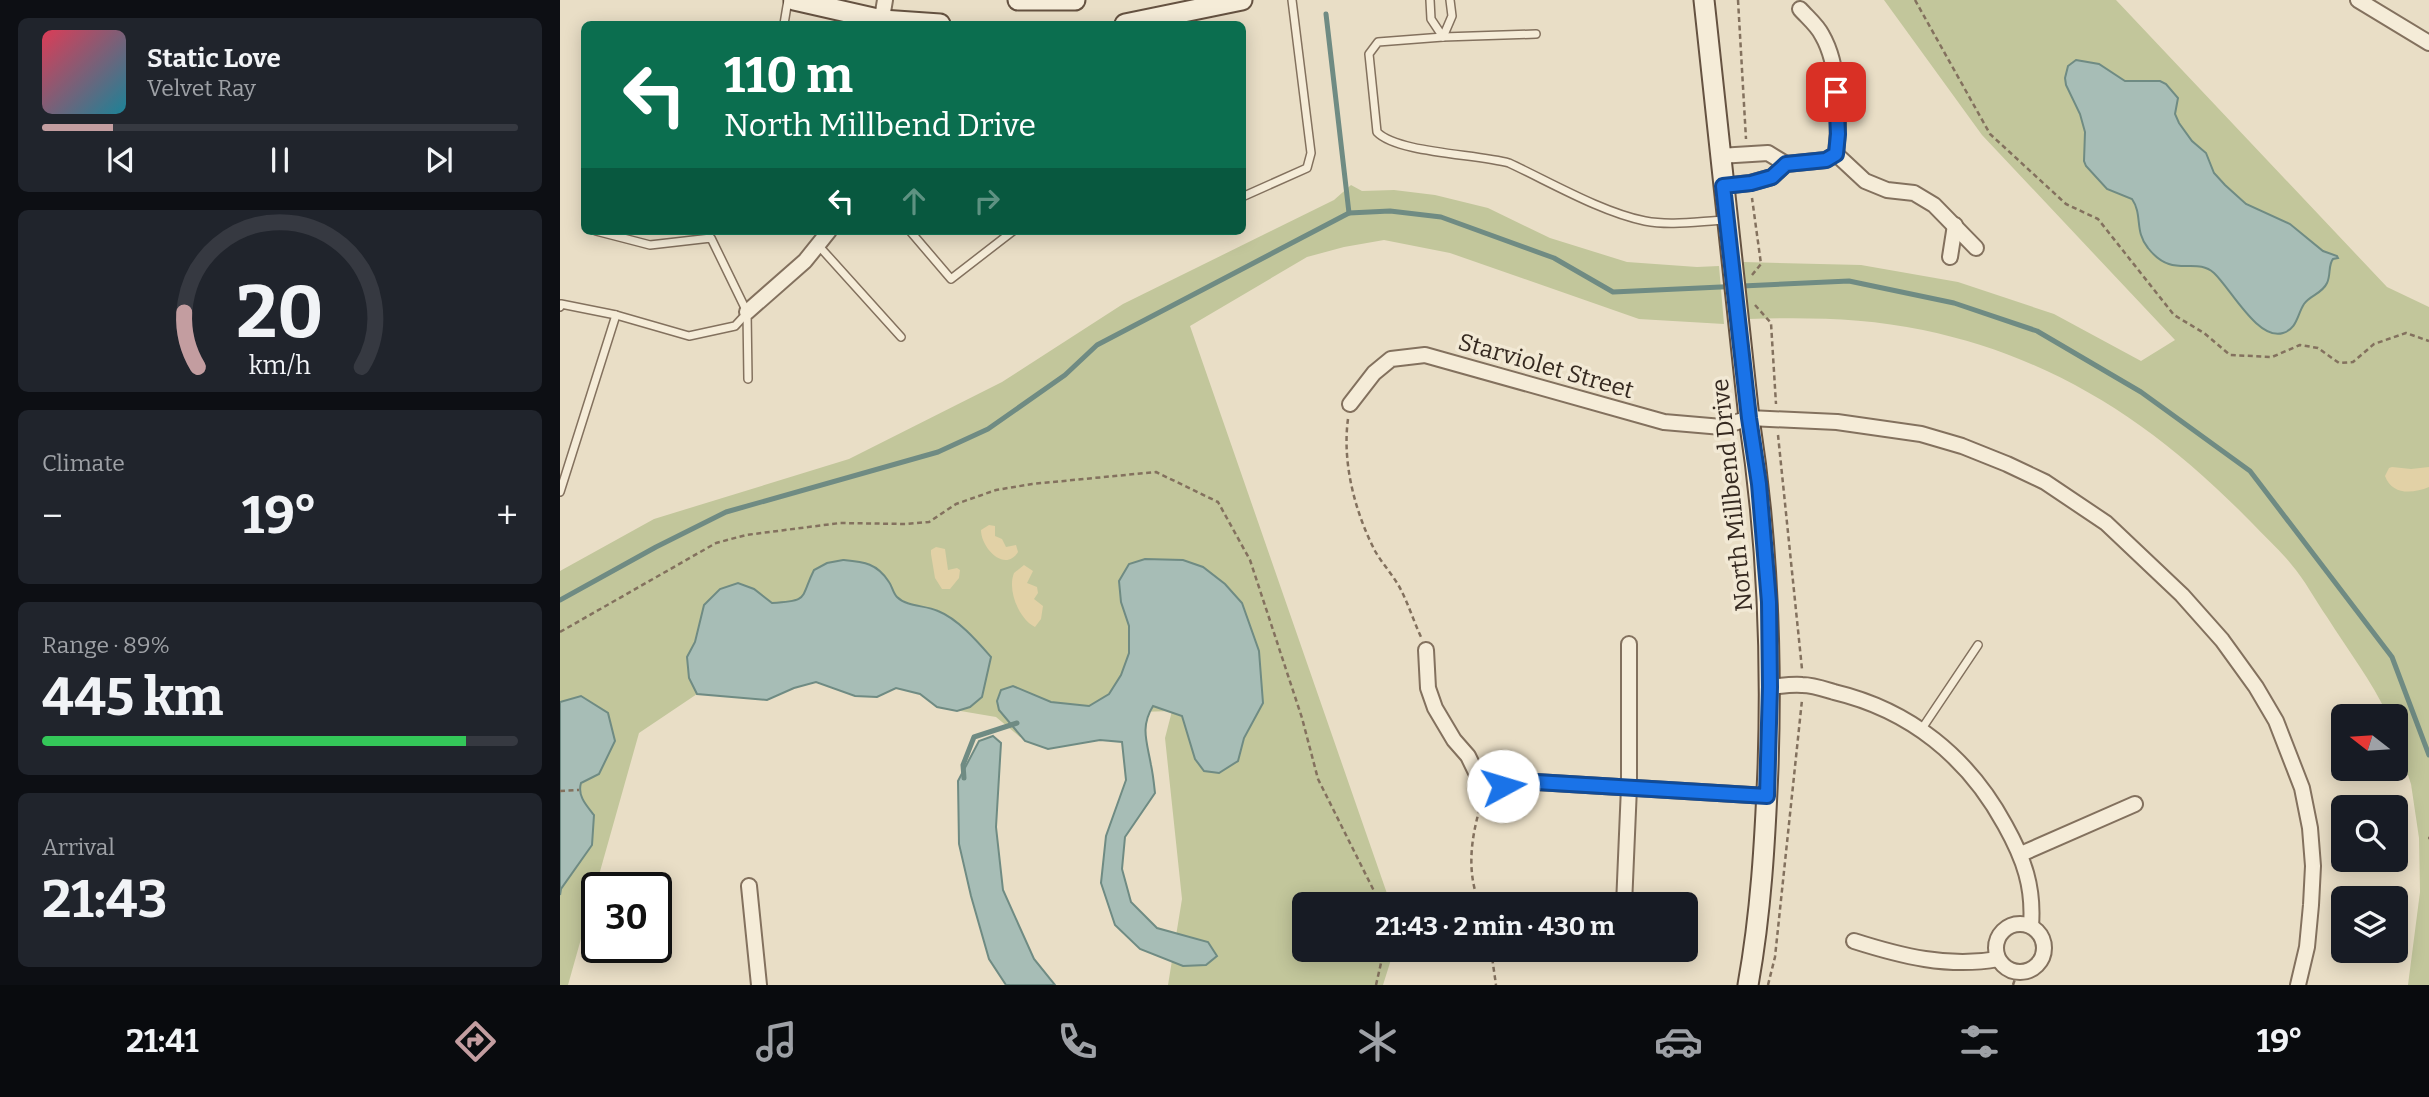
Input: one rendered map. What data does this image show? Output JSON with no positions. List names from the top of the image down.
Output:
{
  "streets": {
    "street": ["Starviolet Street", "North Millbend Drive"]
  },
  "crossings": [
    ["Starviolet Street", "North Millbend Drive"]
  ],
  "north": "left",
  "page": {
    "turn": ["110 m", "North Millbend Drive"],
    "song": ["Static Love", "Velvet Ray"],
    "tile": [
      "Climate",
      ["Range · 89%", "445 km"],
      ["Arrival", "21:43"]
    ],
    "heat": ["−", "19°", "+"],
    "limit": "30",
    "trip": "21:43 · 2 min · 430 m",
    "tabs": ["21:41", "19°"],
    "gauge": ["20", "km/h"]
  }
}
